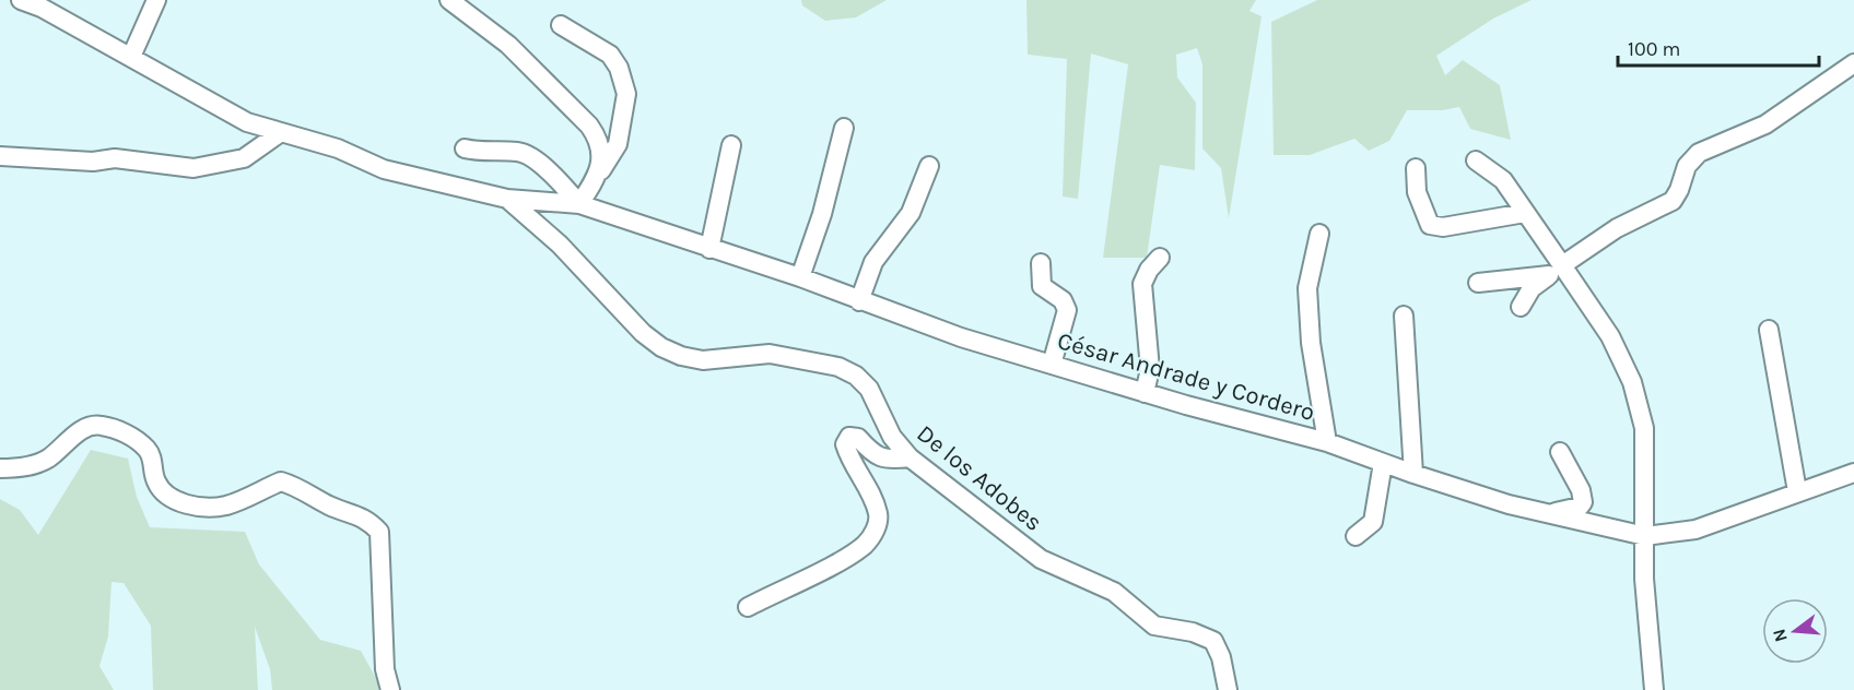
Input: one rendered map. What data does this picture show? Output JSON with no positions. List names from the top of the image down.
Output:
{
  "streets": {
    "street": ["César Andrade y Cordero", "De los Adobes"]
  },
  "crossings": [
    ["César Andrade y Cordero", "De los Adobes"]
  ],
  "scale_bar": "100 m",
  "north": "left"
}
